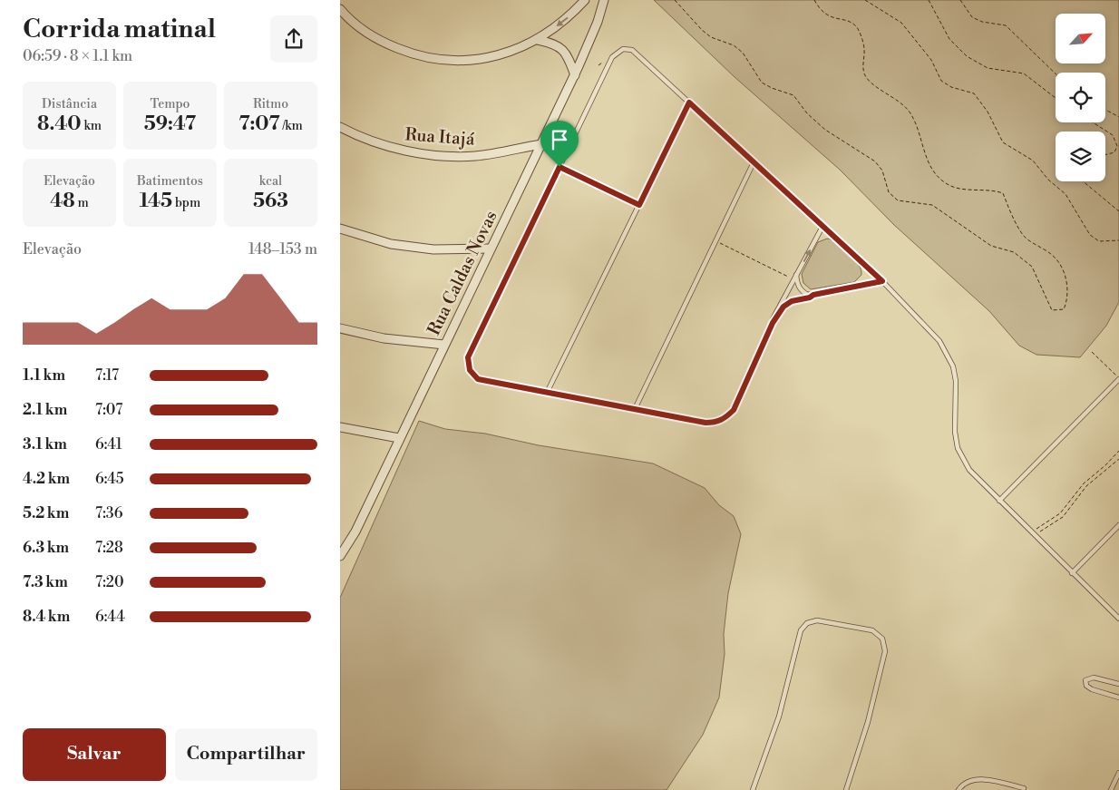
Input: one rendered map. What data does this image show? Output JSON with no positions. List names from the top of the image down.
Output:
{
  "streets": {
    "street": ["Rua Itajá", "Rua Caldas Novas"]
  },
  "crossings": [
    ["Rua Itajá", "Rua Caldas Novas"]
  ],
  "north": "top right",
  "page": {
    "heading": ["Corrida matinal", "06:59 · 8 × 1.1 km"],
    "stats": [
      ["Distância", "8.40 km"],
      ["Tempo", "59:47"],
      ["Ritmo", "7:07 /km"],
      ["Elevação", "48 m"],
      ["Batimentos", "145 bpm"],
      ["kcal", "563"]
    ],
    "chart": ["Elevação", "148–153 m"],
    "list": [
      {
        "name": "1.1 km",
        "note": "7:17"
      },
      {
        "name": "2.1 km",
        "note": "7:07"
      },
      {
        "name": "3.1 km",
        "note": "6:41"
      },
      {
        "name": "4.2 km",
        "note": "6:45"
      },
      {
        "name": "5.2 km",
        "note": "7:36"
      },
      {
        "name": "6.3 km",
        "note": "7:28"
      },
      {
        "name": "7.3 km",
        "note": "7:20"
      },
      {
        "name": "8.4 km",
        "note": "6:44"
      }
    ],
    "buttons": ["Salvar", "Compartilhar"]
  }
}
